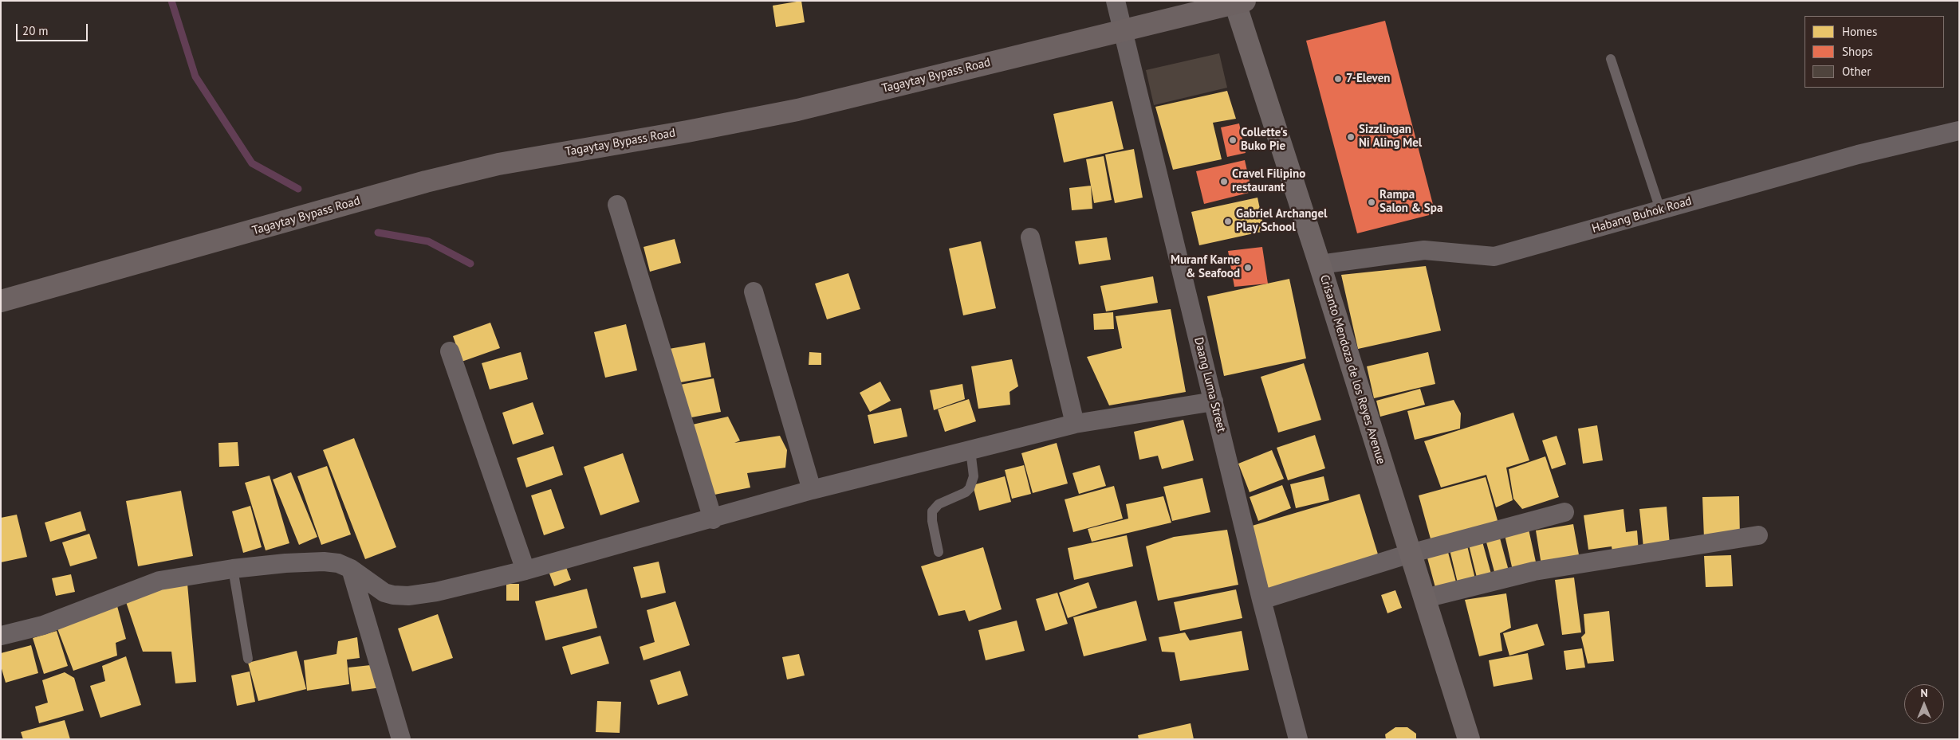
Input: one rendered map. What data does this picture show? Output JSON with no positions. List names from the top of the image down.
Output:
{
  "streets": {
    "main road": ["Tagaytay Bypass Road", "Crisanto Mendoza de los Reyes Avenue"],
    "street": ["Habang Buhok Road", "Daang Luma Street"]
  },
  "crossings": [
    ["Tagaytay Bypass Road", "Crisanto Mendoza de los Reyes Avenue"],
    ["Tagaytay Bypass Road", "Daang Luma Street"],
    ["Habang Buhok Road", "Crisanto Mendoza de los Reyes Avenue"]
  ],
  "places": [
    "7-Eleven",
    "Sizzlingan Ni Aling Mel",
    "Collette's Buko Pie",
    "Cravel Filipino restaurant",
    "Rampa Salon & Spa",
    "Gabriel Archangel Play School",
    "Muranf Karne & Seafood"
  ],
  "legend": ["Homes", "Shops", "Other"],
  "scale_bar": "20 m",
  "north": "top"
}
